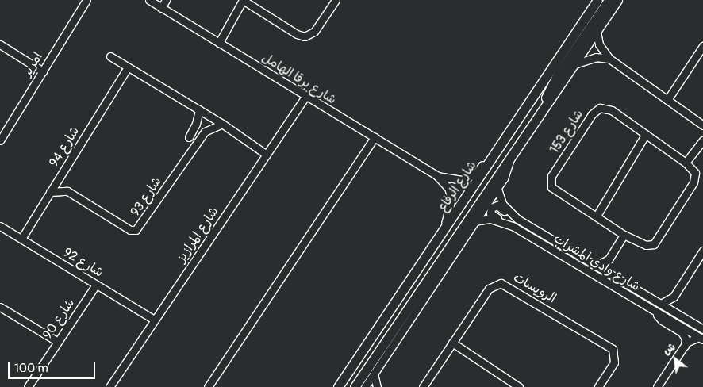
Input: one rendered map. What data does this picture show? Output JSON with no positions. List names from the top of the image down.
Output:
{
  "streets": {
    "main road": ["شارع الرفاع"],
    "street": [
      "امرير",
      "شارع برقا الهامل",
      "شارع 153",
      "شارع 94",
      "شارع 93",
      "شارع المرازيز",
      "شارع 92",
      "شارع وادي المشراب",
      "الرويسات",
      "شارع 90"
    ]
  },
  "crossings": [
    ["شارع برقا الهامل", "شارع الرفاع"],
    ["شارع برقا الهامل", "شارع المرازيز"],
    ["شارع 94", "شارع 93"],
    ["شارع 94", "شارع 92"],
    ["شارع الرفاع", "شارع وادي المشراب"],
    ["شارع المرازيز", "شارع 92"],
    ["شارع 92", "شارع 90"]
  ],
  "scale_bar": "100 m",
  "north": "top left"
}
